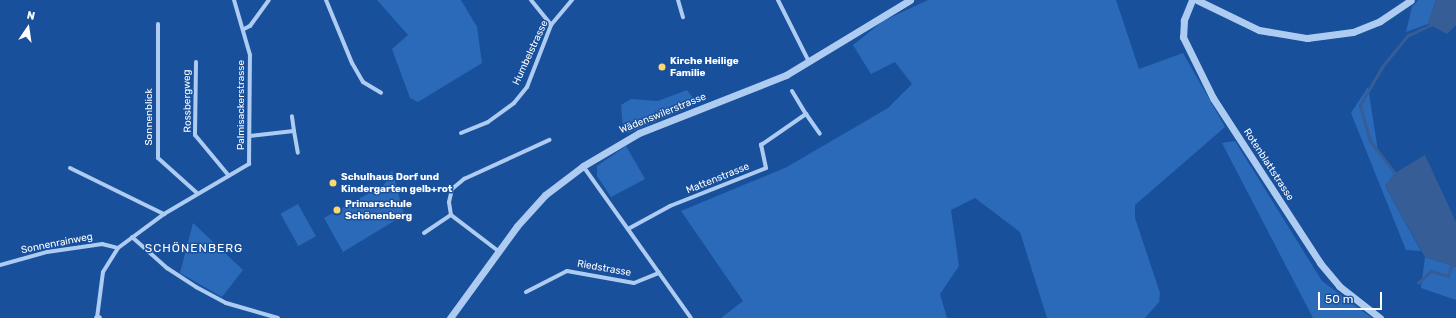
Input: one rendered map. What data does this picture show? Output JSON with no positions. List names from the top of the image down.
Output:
{
  "streets": {
    "street": [
      "Humbelstrasse",
      "Rossbergweg",
      "Palmisackerstrasse",
      "Wädenswilerstrasse",
      "Sonnenblick",
      "Rotenblattstrasse",
      "Mattenstrasse",
      "Sonnenrainweg",
      "Riedstrasse"
    ]
  },
  "crossings": [
    ["Rossbergweg", "Palmisackerstrasse"]
  ],
  "districts": ["SCHÖNENBERG"],
  "places": ["Kirche Heilige Familie", "Schulhaus Dorf und Kindergarten gelb+rot", "Primarschule Schönenberg"],
  "scale_bar": "50 m",
  "north": "top"
}
